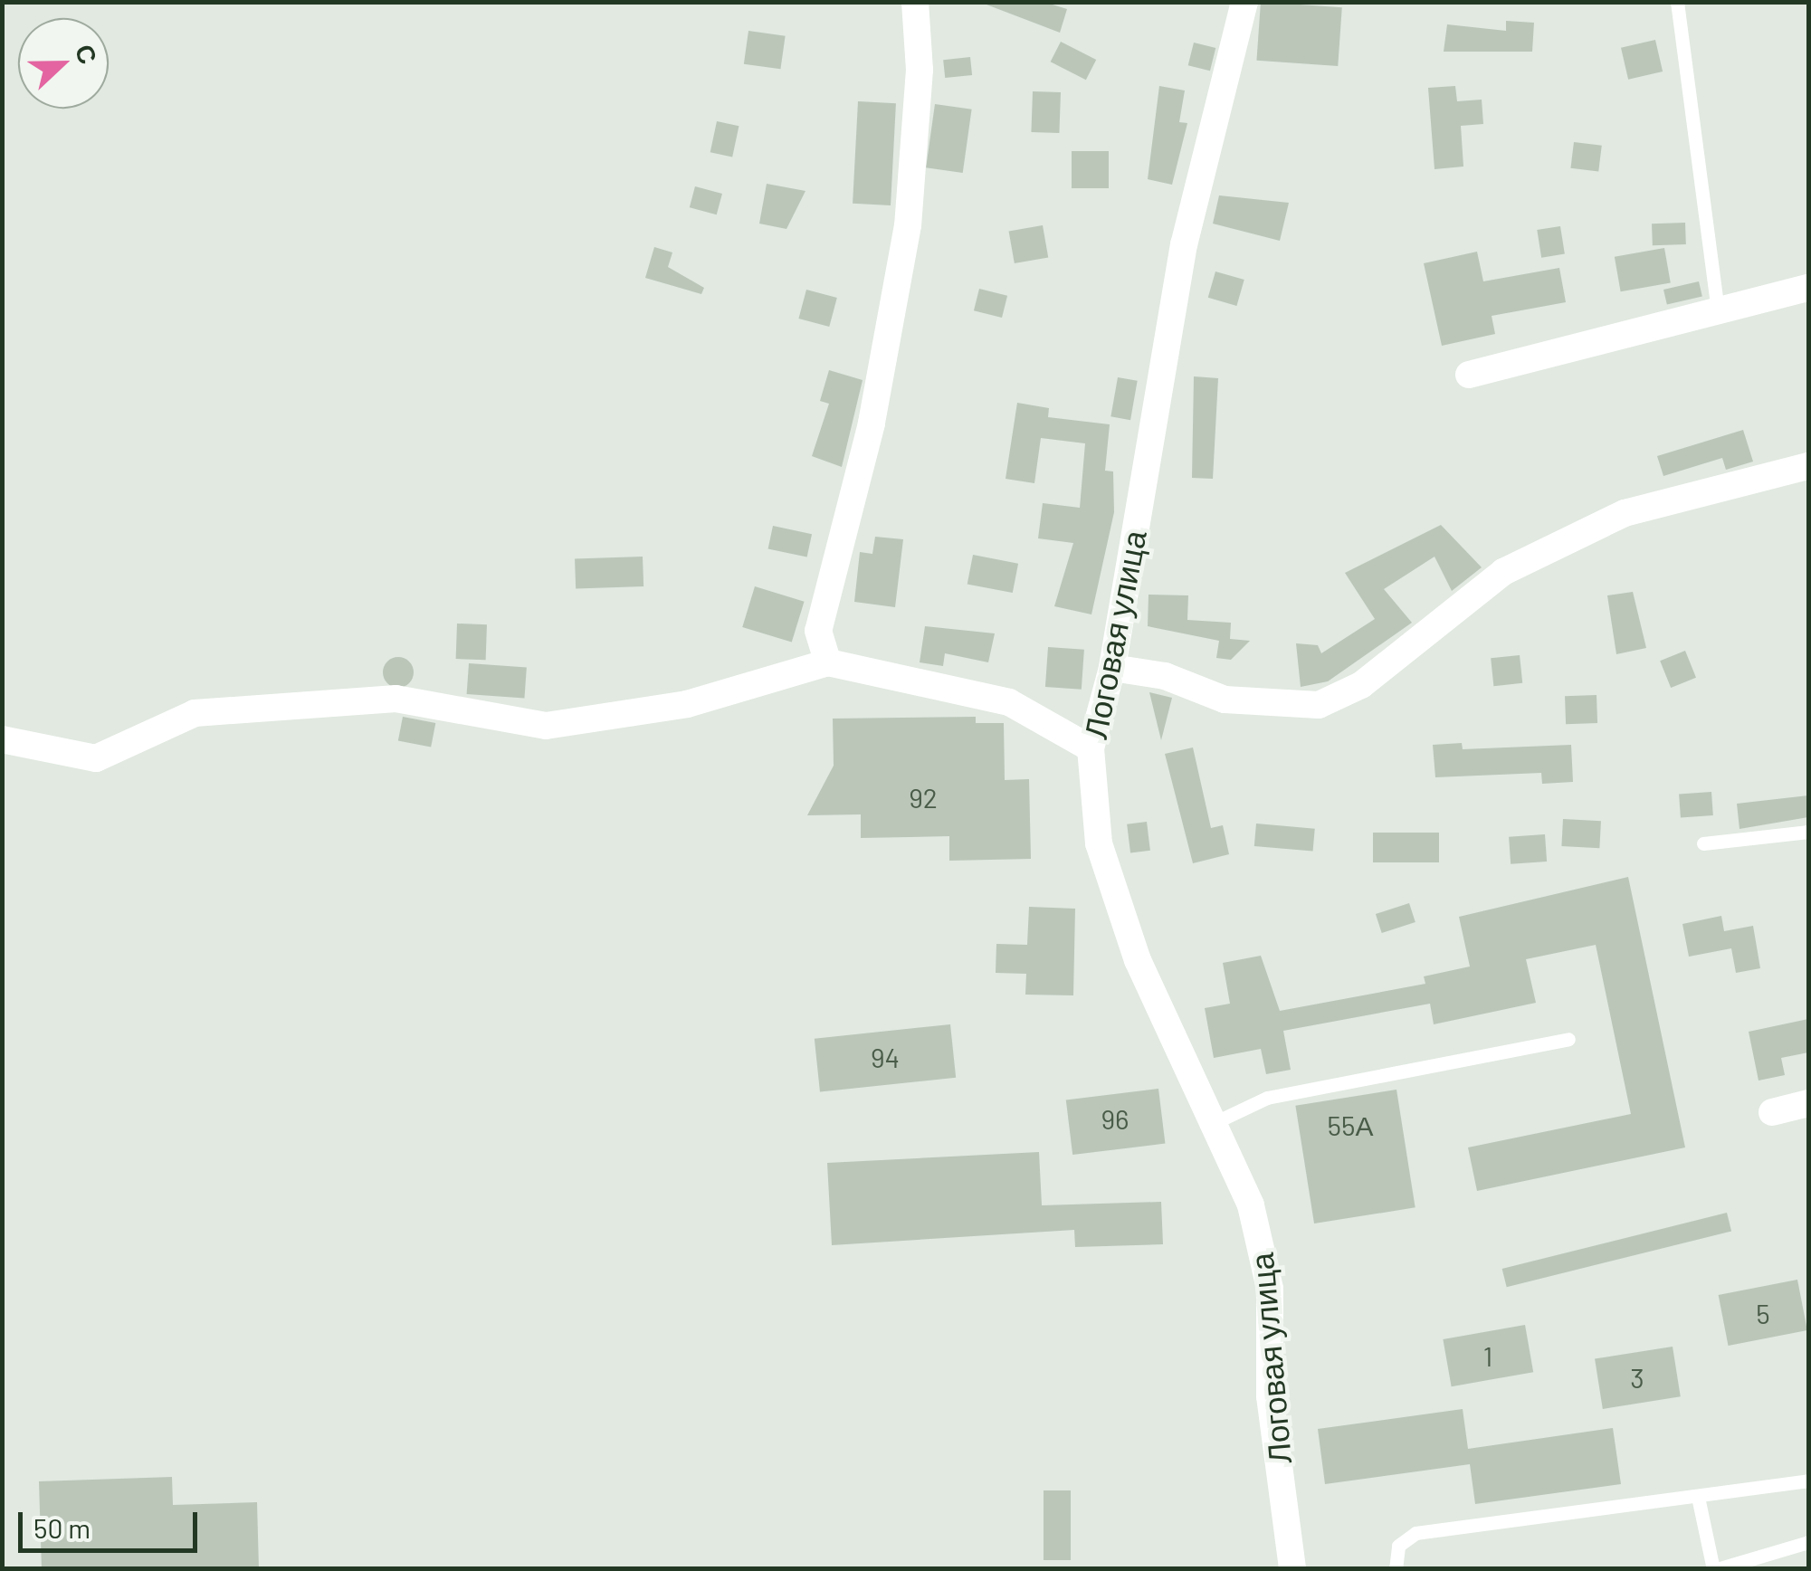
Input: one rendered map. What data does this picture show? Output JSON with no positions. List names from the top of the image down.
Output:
{
  "streets": {
    "street": ["Логовая улица"]
  },
  "house_numbers": [
    "92",
    "94",
    "96",
    "55А",
    "5",
    "1",
    "3"
  ],
  "scale_bar": "50 m",
  "north": "right"
}
